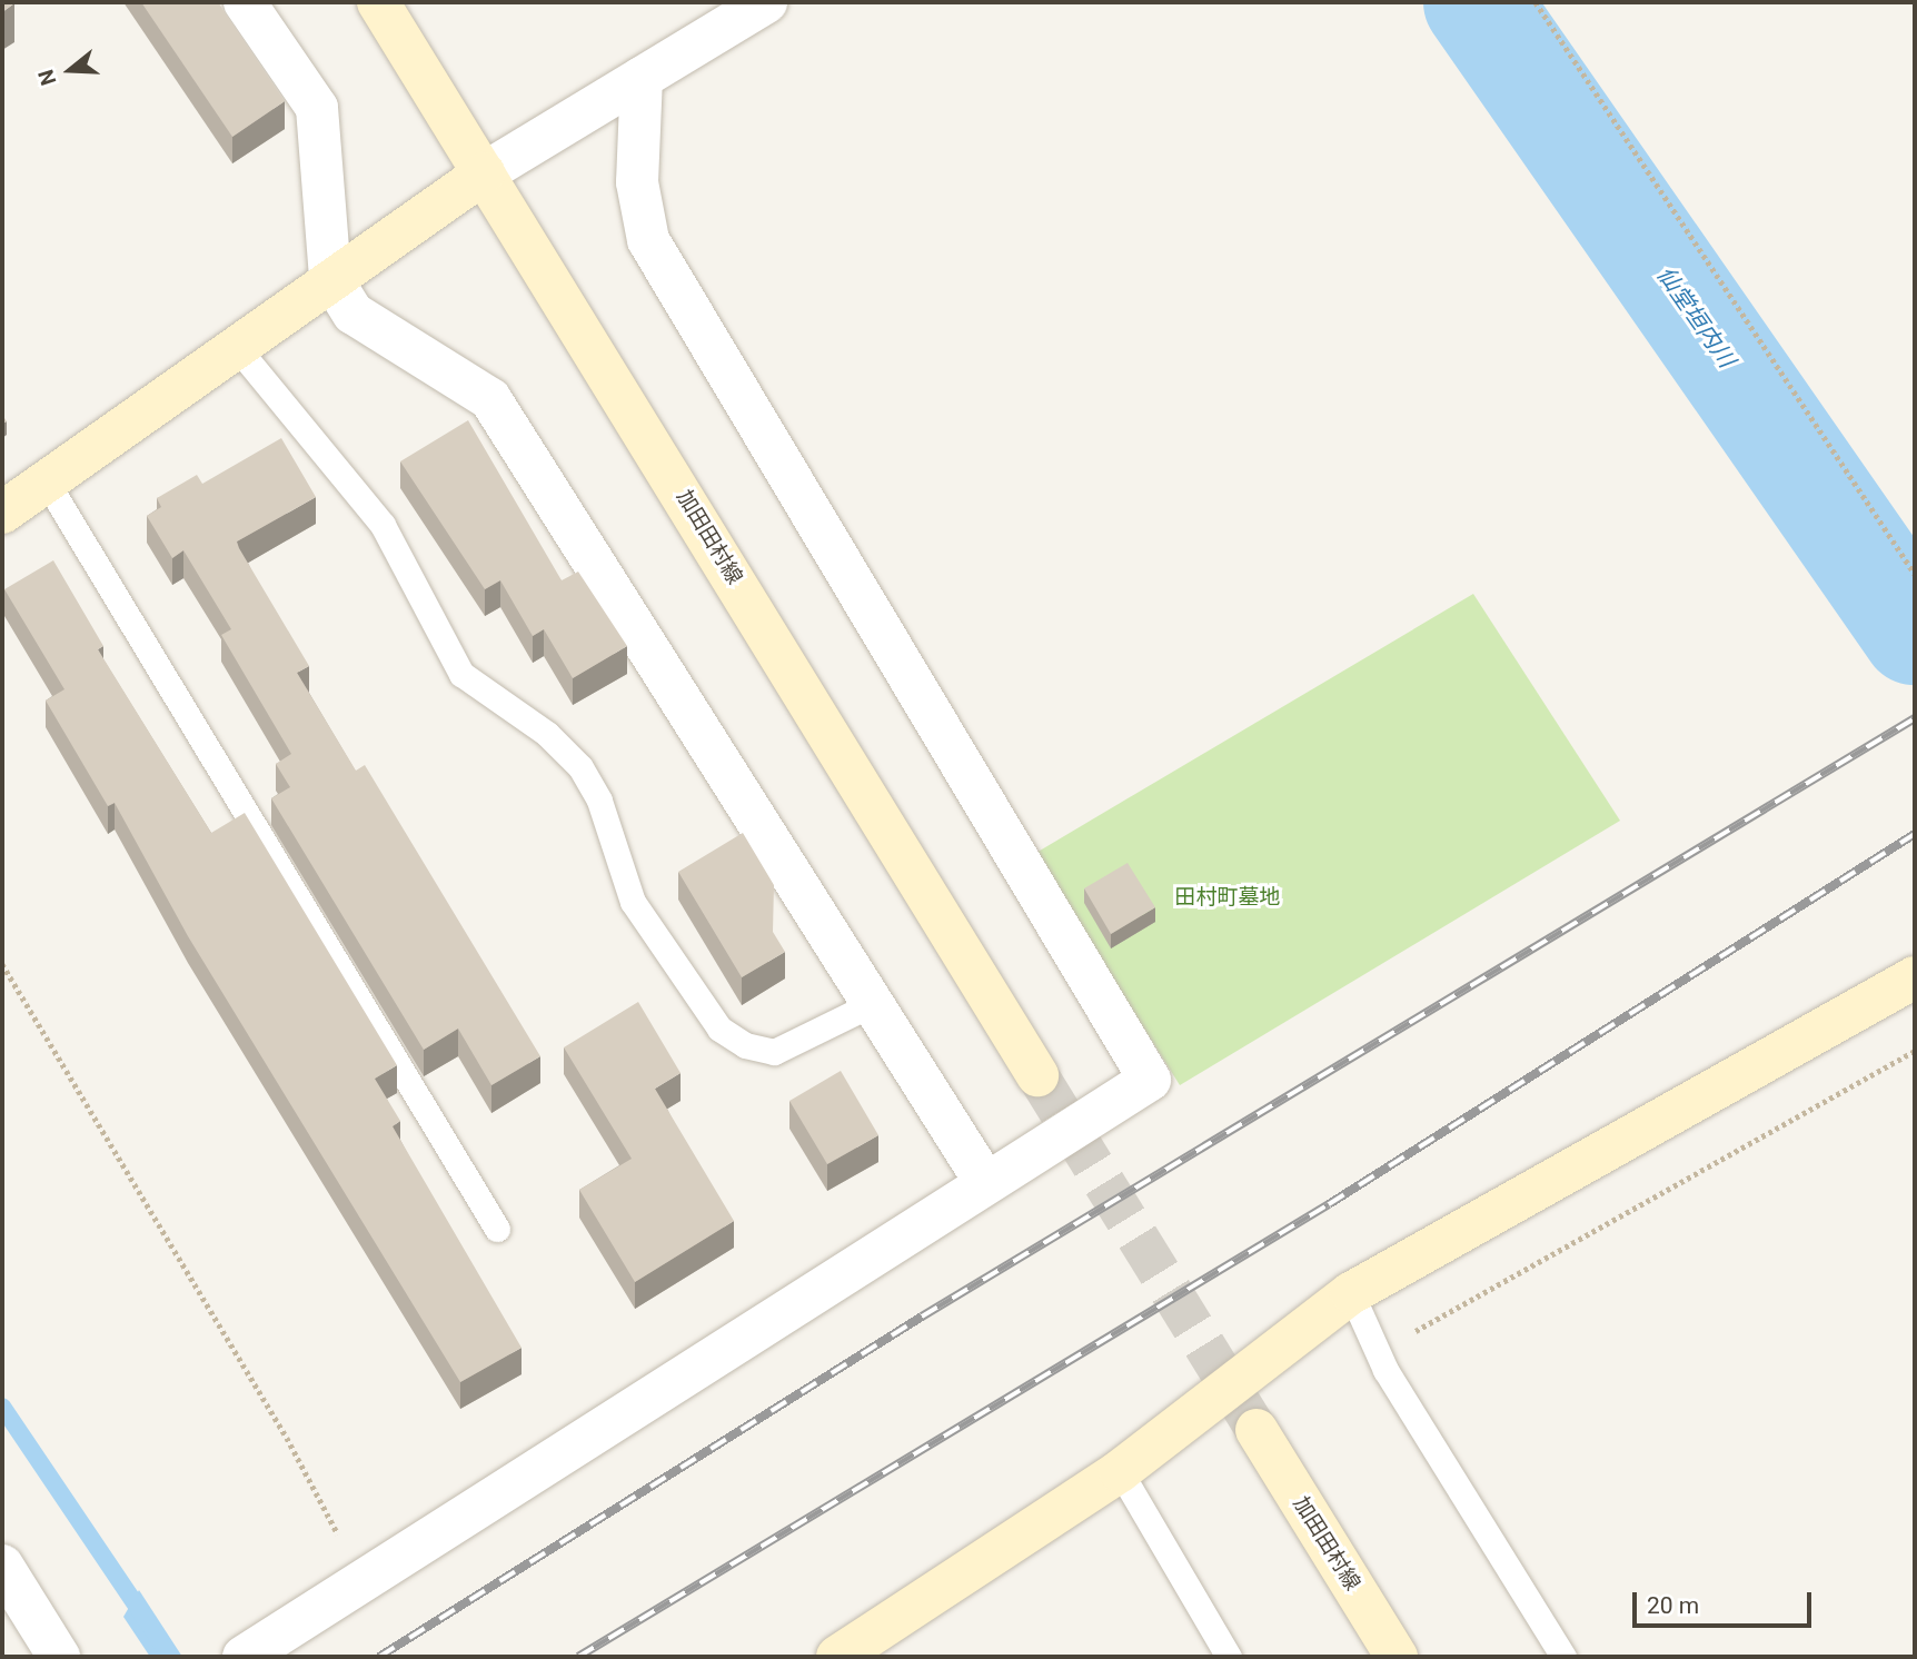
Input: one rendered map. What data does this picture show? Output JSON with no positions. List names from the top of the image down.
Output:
{
  "streets": {
    "street": ["加田田村線"]
  },
  "water": ["仙堂垣内川"],
  "parks": ["田村町墓地"],
  "scale_bar": "20 m",
  "north": "left"
}
